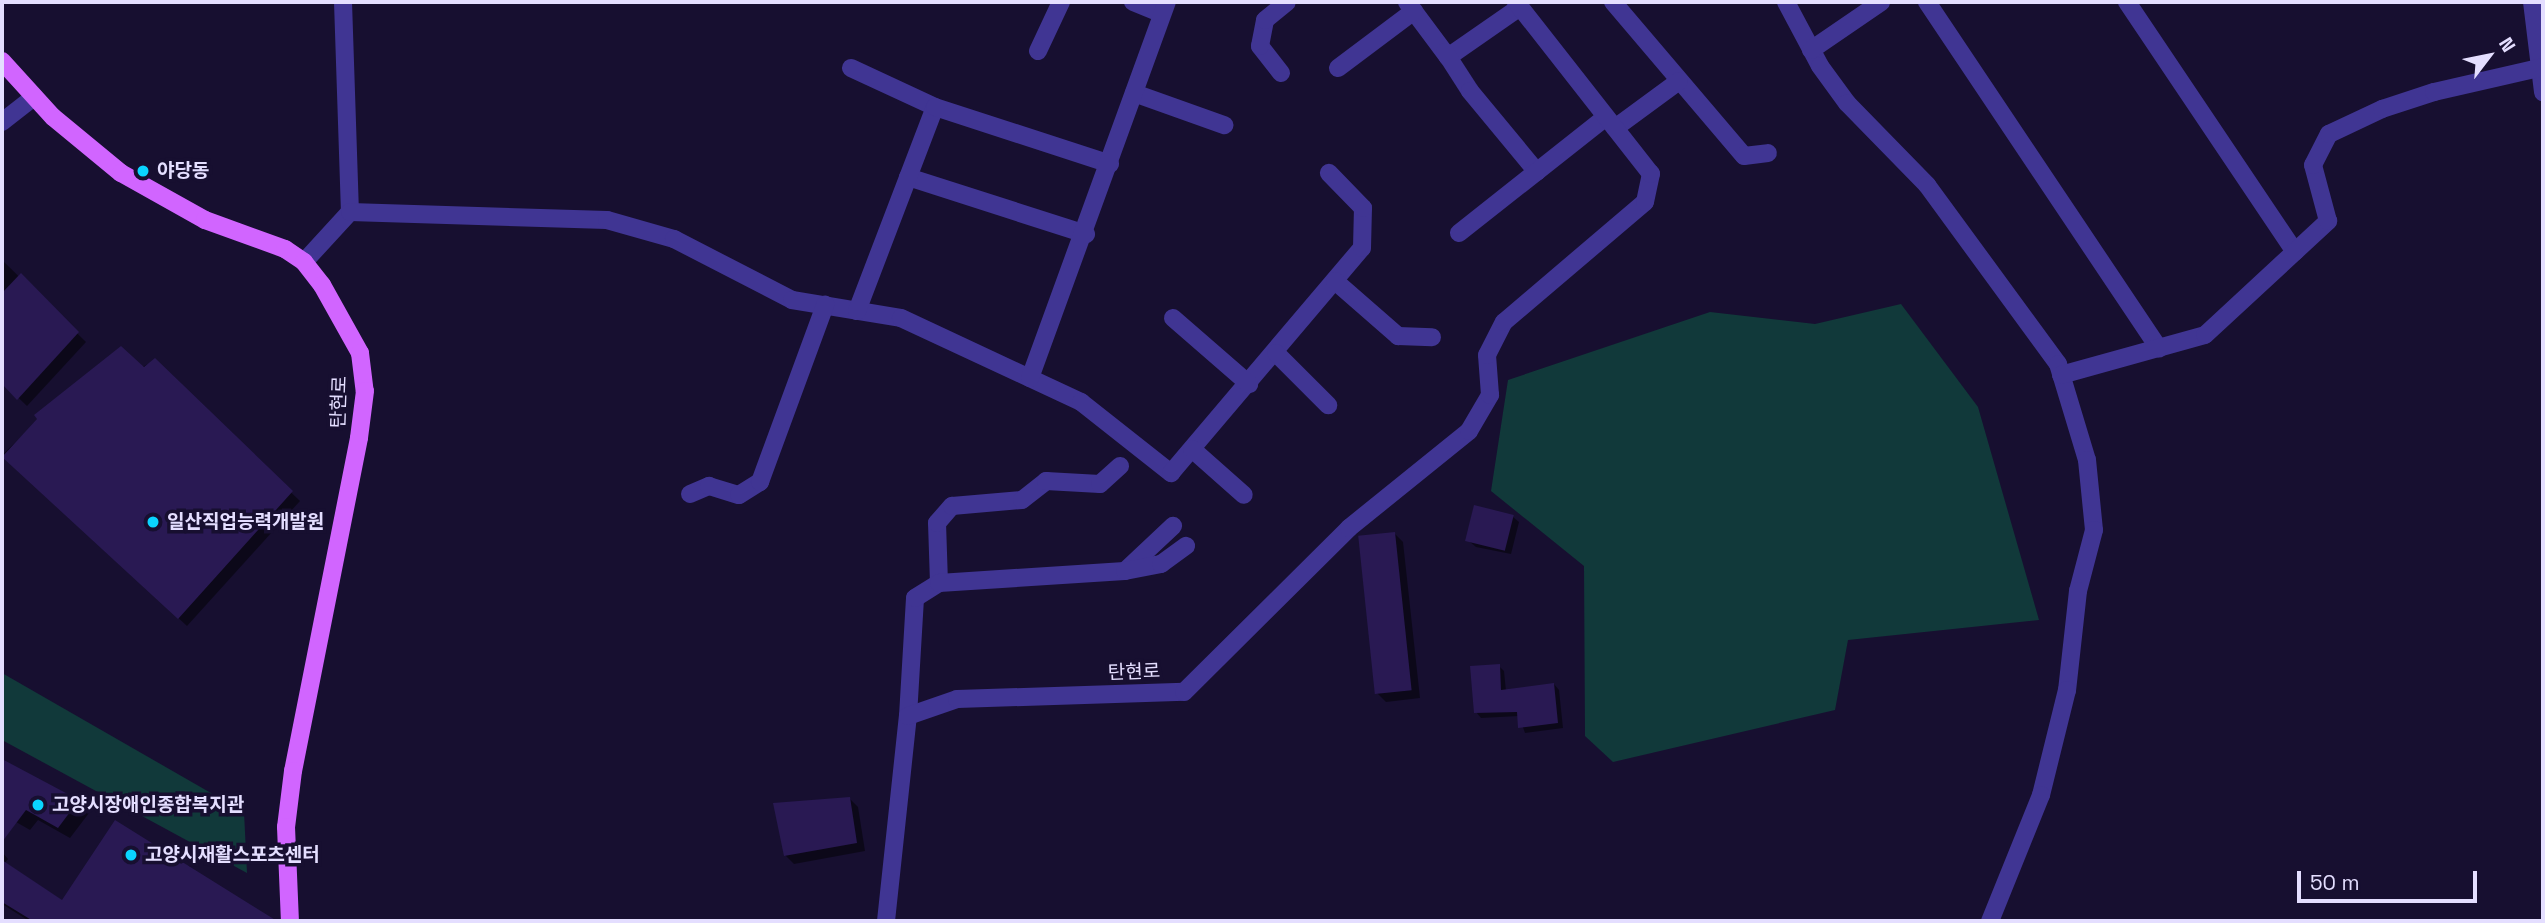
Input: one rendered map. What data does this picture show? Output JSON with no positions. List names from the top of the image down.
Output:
{
  "streets": {
    "main road": ["탄현로"]
  },
  "places": [
    "야당동",
    "일산직업능력개발원",
    "고양시장애인종합복지관",
    "고양시재활스포츠센터"
  ],
  "scale_bar": "50 m",
  "north": "top right"
}
